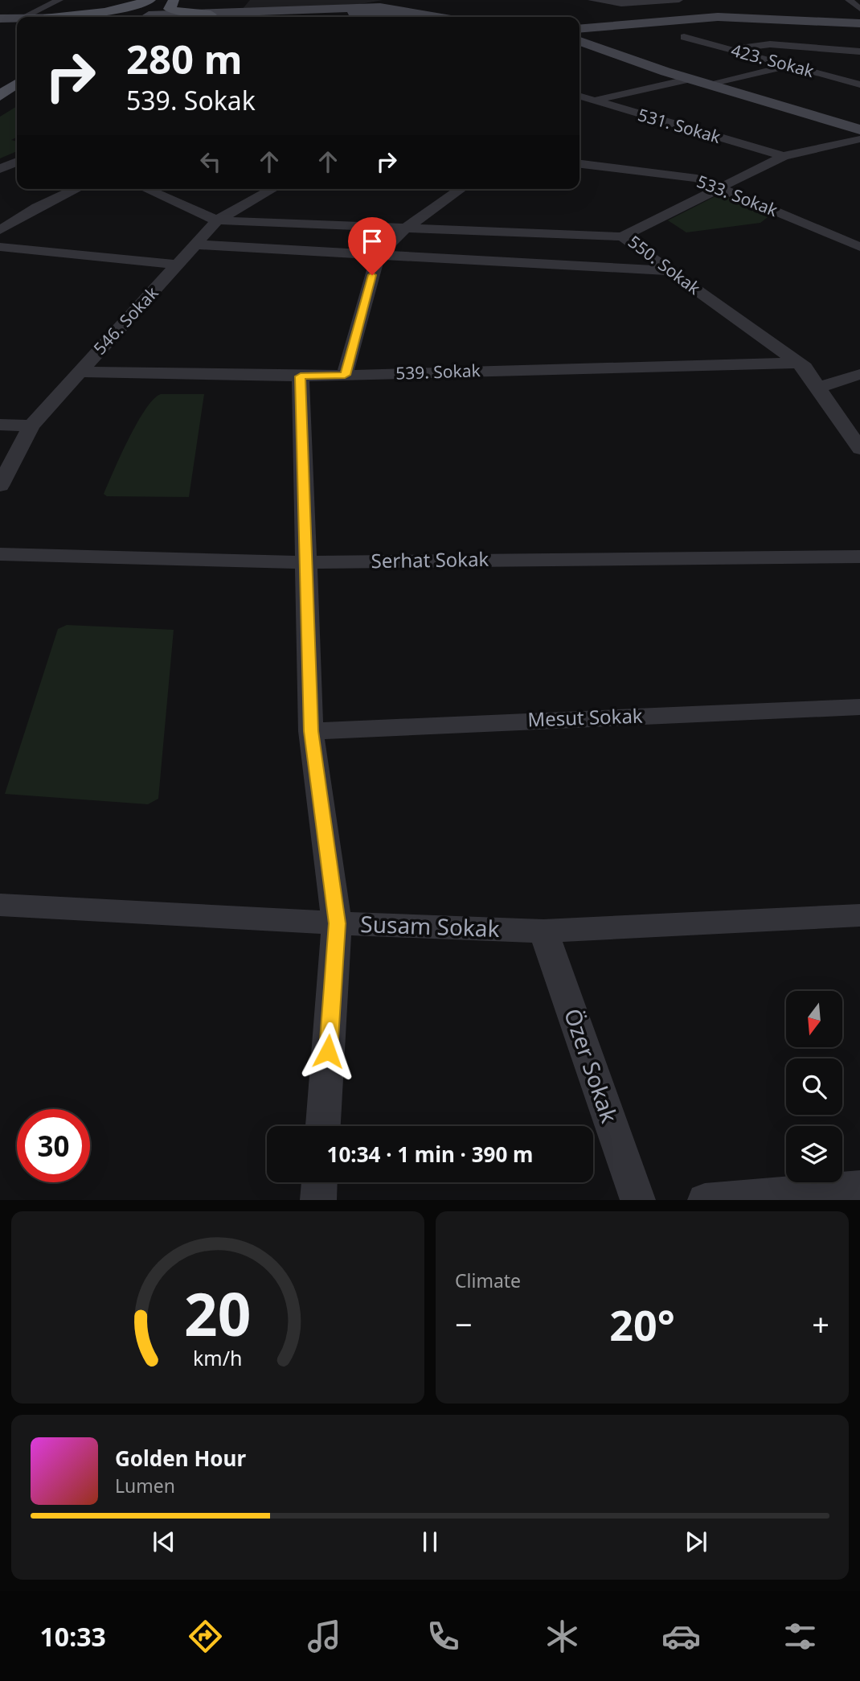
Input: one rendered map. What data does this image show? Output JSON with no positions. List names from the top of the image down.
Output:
{
  "streets": {
    "street": [
      "423. Sokak",
      "531. Sokak",
      "533. Sokak",
      "550. Sokak",
      "546. Sokak",
      "539. Sokak",
      "Serhat Sokak",
      "Mesut Sokak",
      "Susam Sokak",
      "Özer Sokak"
    ]
  },
  "crossings": [
    ["531. Sokak", "550. Sokak"],
    ["533. Sokak", "550. Sokak"],
    ["550. Sokak", "539. Sokak"],
    ["546. Sokak", "539. Sokak"],
    ["Susam Sokak", "Özer Sokak"]
  ],
  "north": "bottom",
  "page": {
    "turn": ["280 m", "539. Sokak"],
    "limit": "30",
    "trip": "10:34 · 1 min · 390 m",
    "tile": "Climate",
    "heat": ["−", "20°", "+"],
    "song": ["Golden Hour", "Lumen"],
    "tabs": "10:33",
    "gauge": ["20", "km/h"]
  }
}
